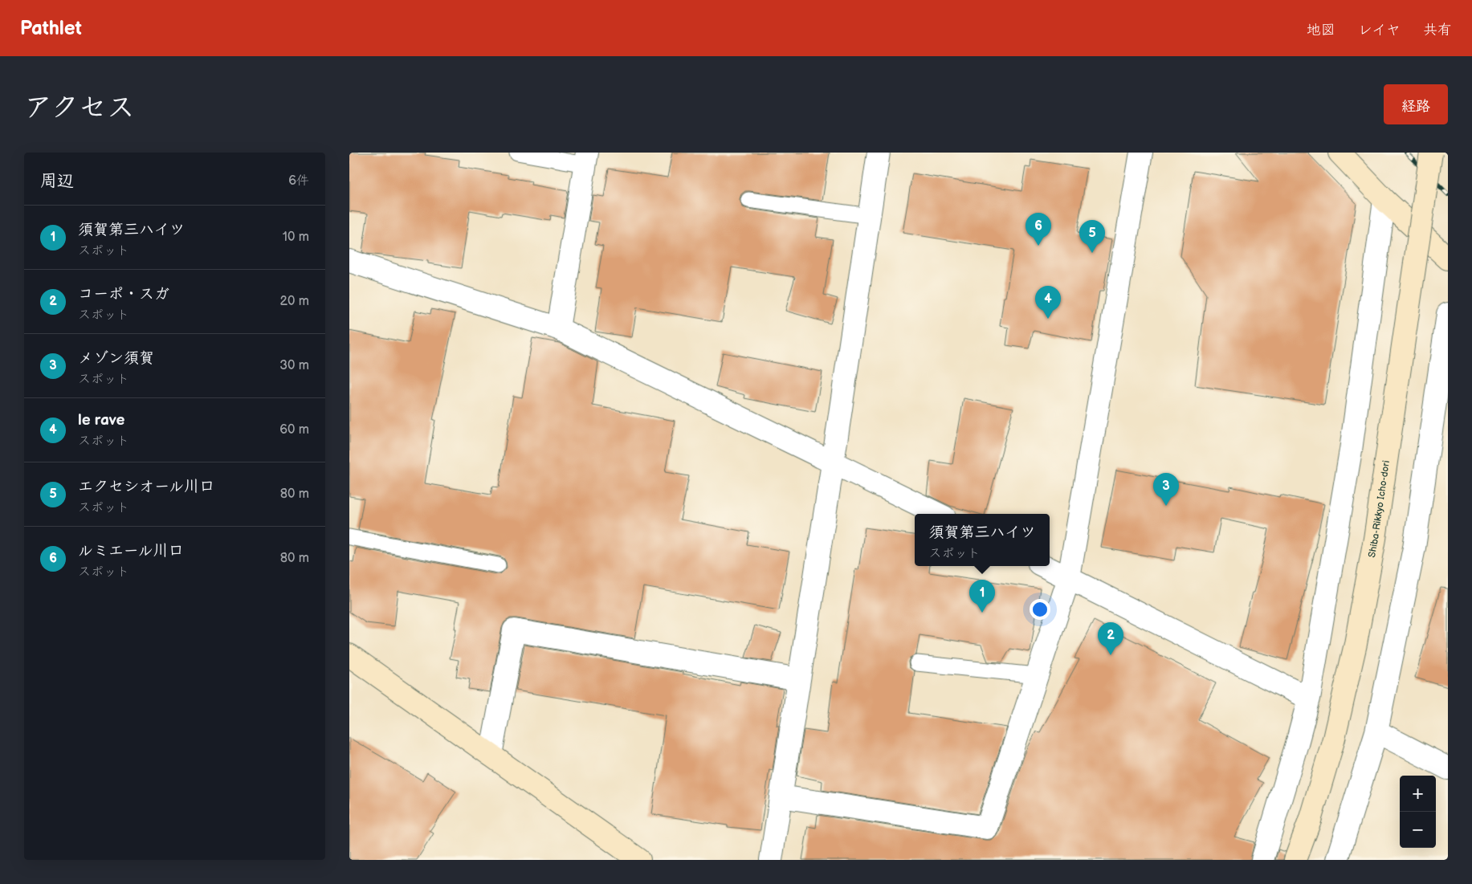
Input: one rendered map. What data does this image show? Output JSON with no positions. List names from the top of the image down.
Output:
{
  "streets": {
    "street": ["Shiba-Rikkyo Icho-dori"]
  },
  "page": {
    "header": "Pathlet",
    "nav": ["地図", "レイヤ", "共有"],
    "title": "アクセス",
    "buttons": "経路",
    "heading": ["周辺", "6件"],
    "list": [
      {
        "mark": "1",
        "name": "須賀第三ハイツ",
        "note": "スポット",
        "value": "10 m"
      },
      {
        "mark": "2",
        "name": "コーポ・スガ",
        "note": "スポット",
        "value": "20 m"
      },
      {
        "mark": "3",
        "name": "メゾン須賀",
        "note": "スポット",
        "value": "30 m"
      },
      {
        "mark": "4",
        "name": "le rave",
        "note": "スポット",
        "value": "60 m"
      },
      {
        "mark": "5",
        "name": "エクセシオール川口",
        "note": "スポット",
        "value": "80 m"
      },
      {
        "mark": "6",
        "name": "ルミエール川口",
        "note": "スポット",
        "value": "80 m"
      }
    ],
    "pins": [
      "6",
      "5",
      "4",
      "3",
      "1",
      "2"
    ],
    "popup": ["須賀第三ハイツ", "スポット"],
    "map_buttons": ["+", "−"]
  }
}
